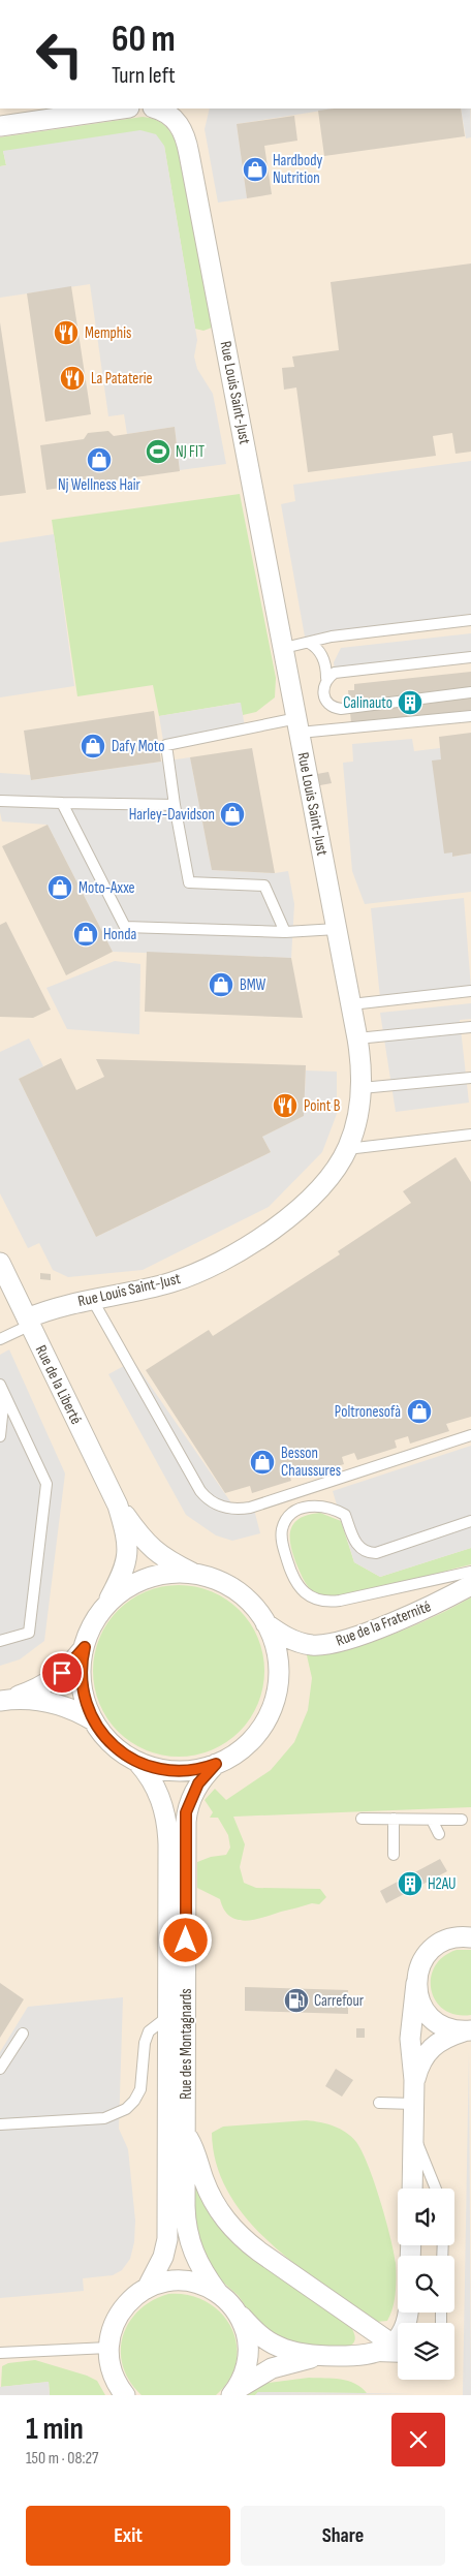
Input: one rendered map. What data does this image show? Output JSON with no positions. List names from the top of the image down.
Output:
{
  "streets": {
    "street": [
      "Rue Louis Saint-Just",
      "Rue de la Liberté",
      "Rue de la Fraternité",
      "Rue des Montagnards"
    ]
  },
  "crossings": [
    ["Rue Louis Saint-Just", "Rue de la Liberté"]
  ],
  "places": {
    "shop": [
      "Hardbody Nutrition",
      "Nj Wellness Hair",
      "Dafy Moto",
      "Harley-Davidson",
      "Moto-Axxe",
      "Honda",
      "BMW",
      "Poltronesofà",
      "Besson Chaussures"
    ],
    "restaurant": ["Memphis", "La Pataterie", "Point B"],
    "sports": ["NJ FIT"],
    "building": ["Calinauto", "H2AU"],
    "fuel station": ["Carrefour"]
  },
  "page": {
    "turn": ["60 m", "Turn left"],
    "heading": ["1 min", "150 m · 08:27"],
    "buttons": ["Exit", "Share"]
  }
}
